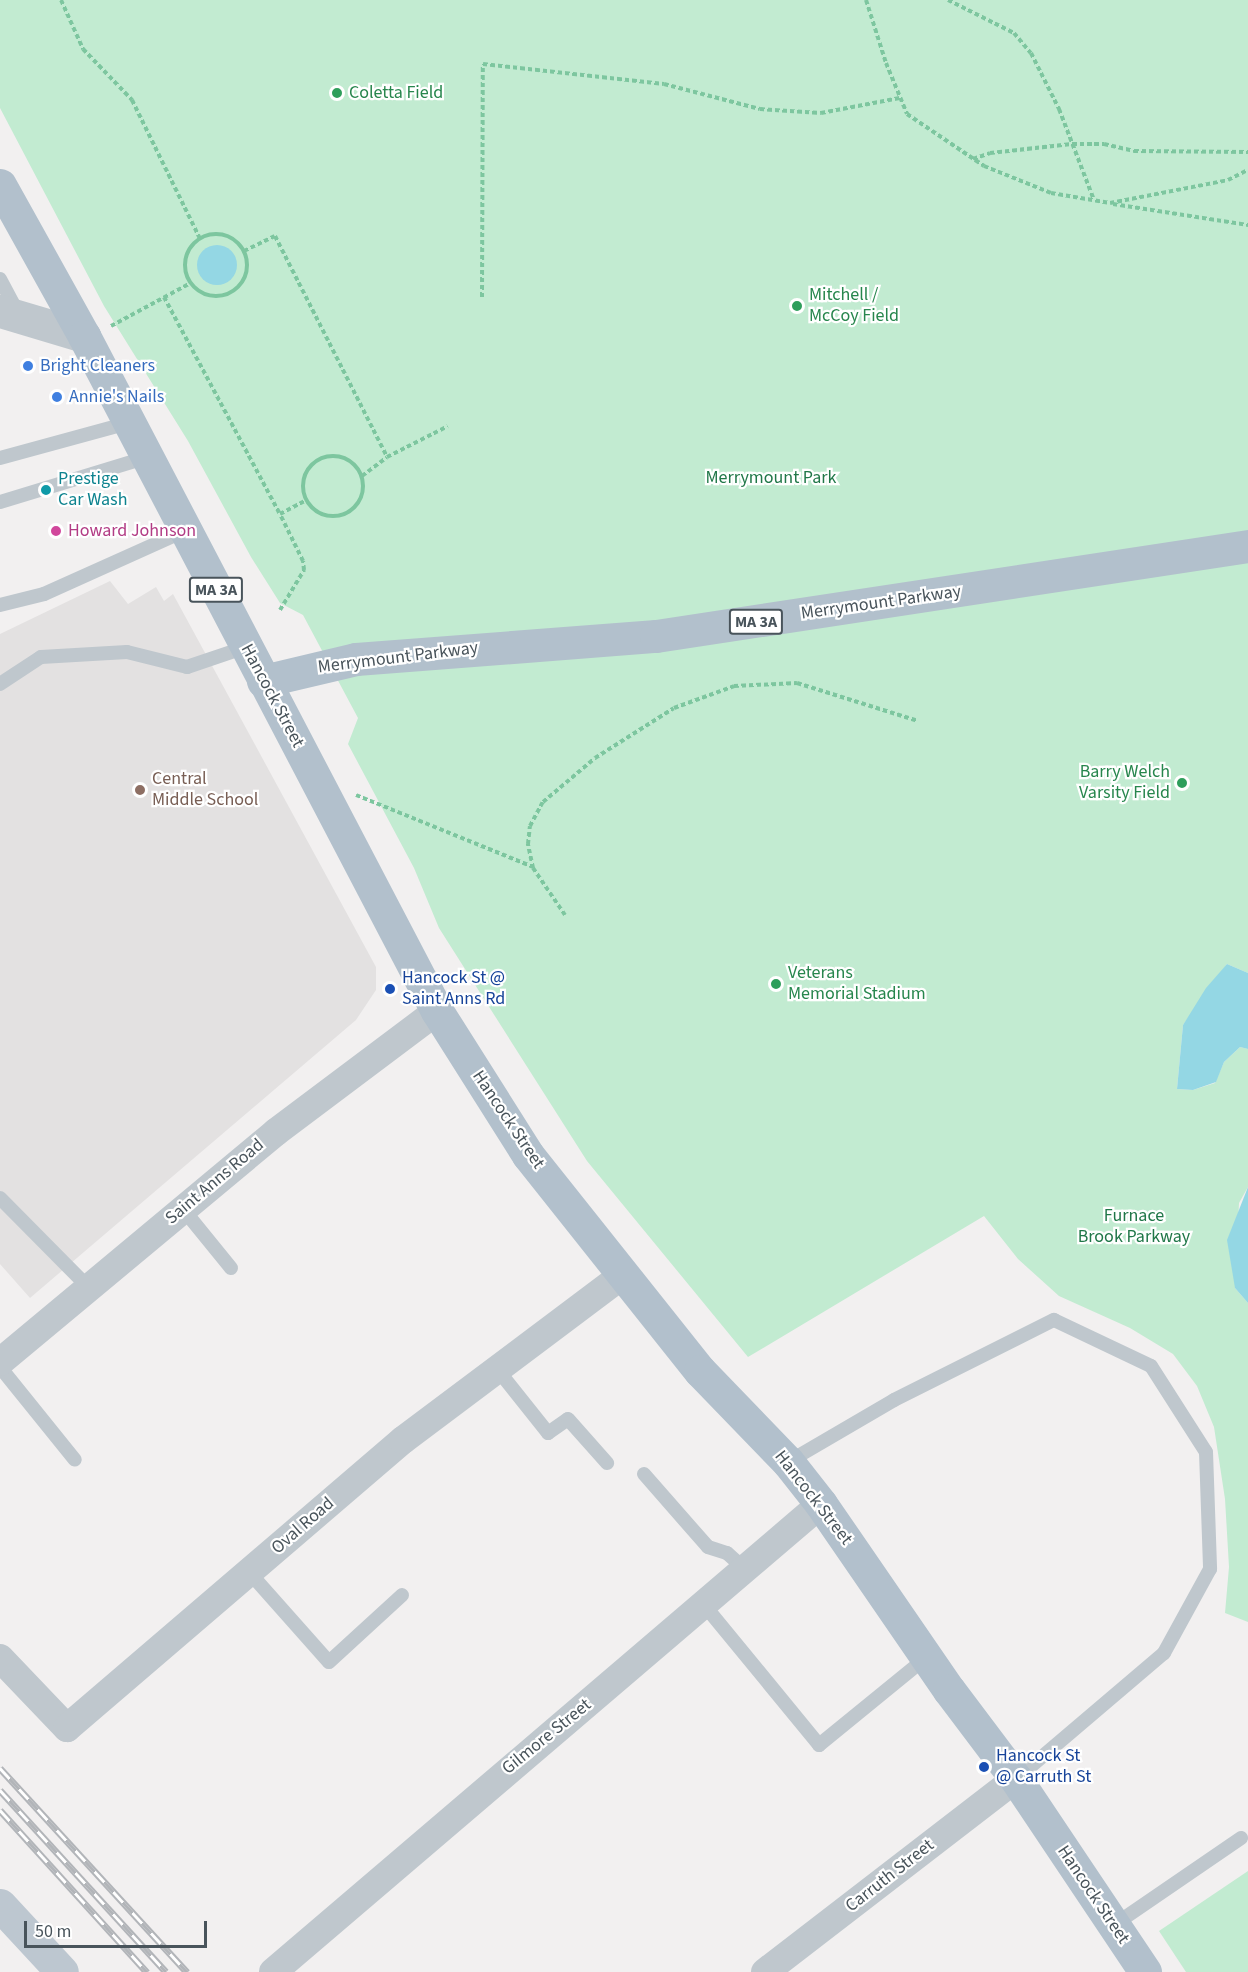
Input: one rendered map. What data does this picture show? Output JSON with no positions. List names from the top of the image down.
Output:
{
  "streets": {
    "main road": ["MA 3A", "Merrymount Parkway", "Hancock Street"],
    "street": [
      "Saint Anns Road",
      "Oval Road",
      "Gilmore Street",
      "Carruth Street"
    ]
  },
  "crossings": [
    ["Merrymount Parkway", "Hancock Street"],
    ["Hancock Street", "Saint Anns Road"],
    ["Hancock Street", "Oval Road"],
    ["Hancock Street", "Gilmore Street"],
    ["Hancock Street", "Carruth Street"]
  ],
  "parks": ["Merrymount Park", "Furnace Brook Parkway"],
  "places": [
    "Coletta Field",
    "Mitchell / McCoy Field",
    "Bright Cleaners",
    "Annie's Nails",
    "Prestige Car Wash",
    "Howard Johnson",
    "Barry Welch Varsity Field",
    "Central Middle School",
    "Veterans Memorial Stadium",
    "Hancock St @ Saint Anns Rd",
    "Hancock St @ Carruth St"
  ],
  "scale_bar": "50 m"
}
